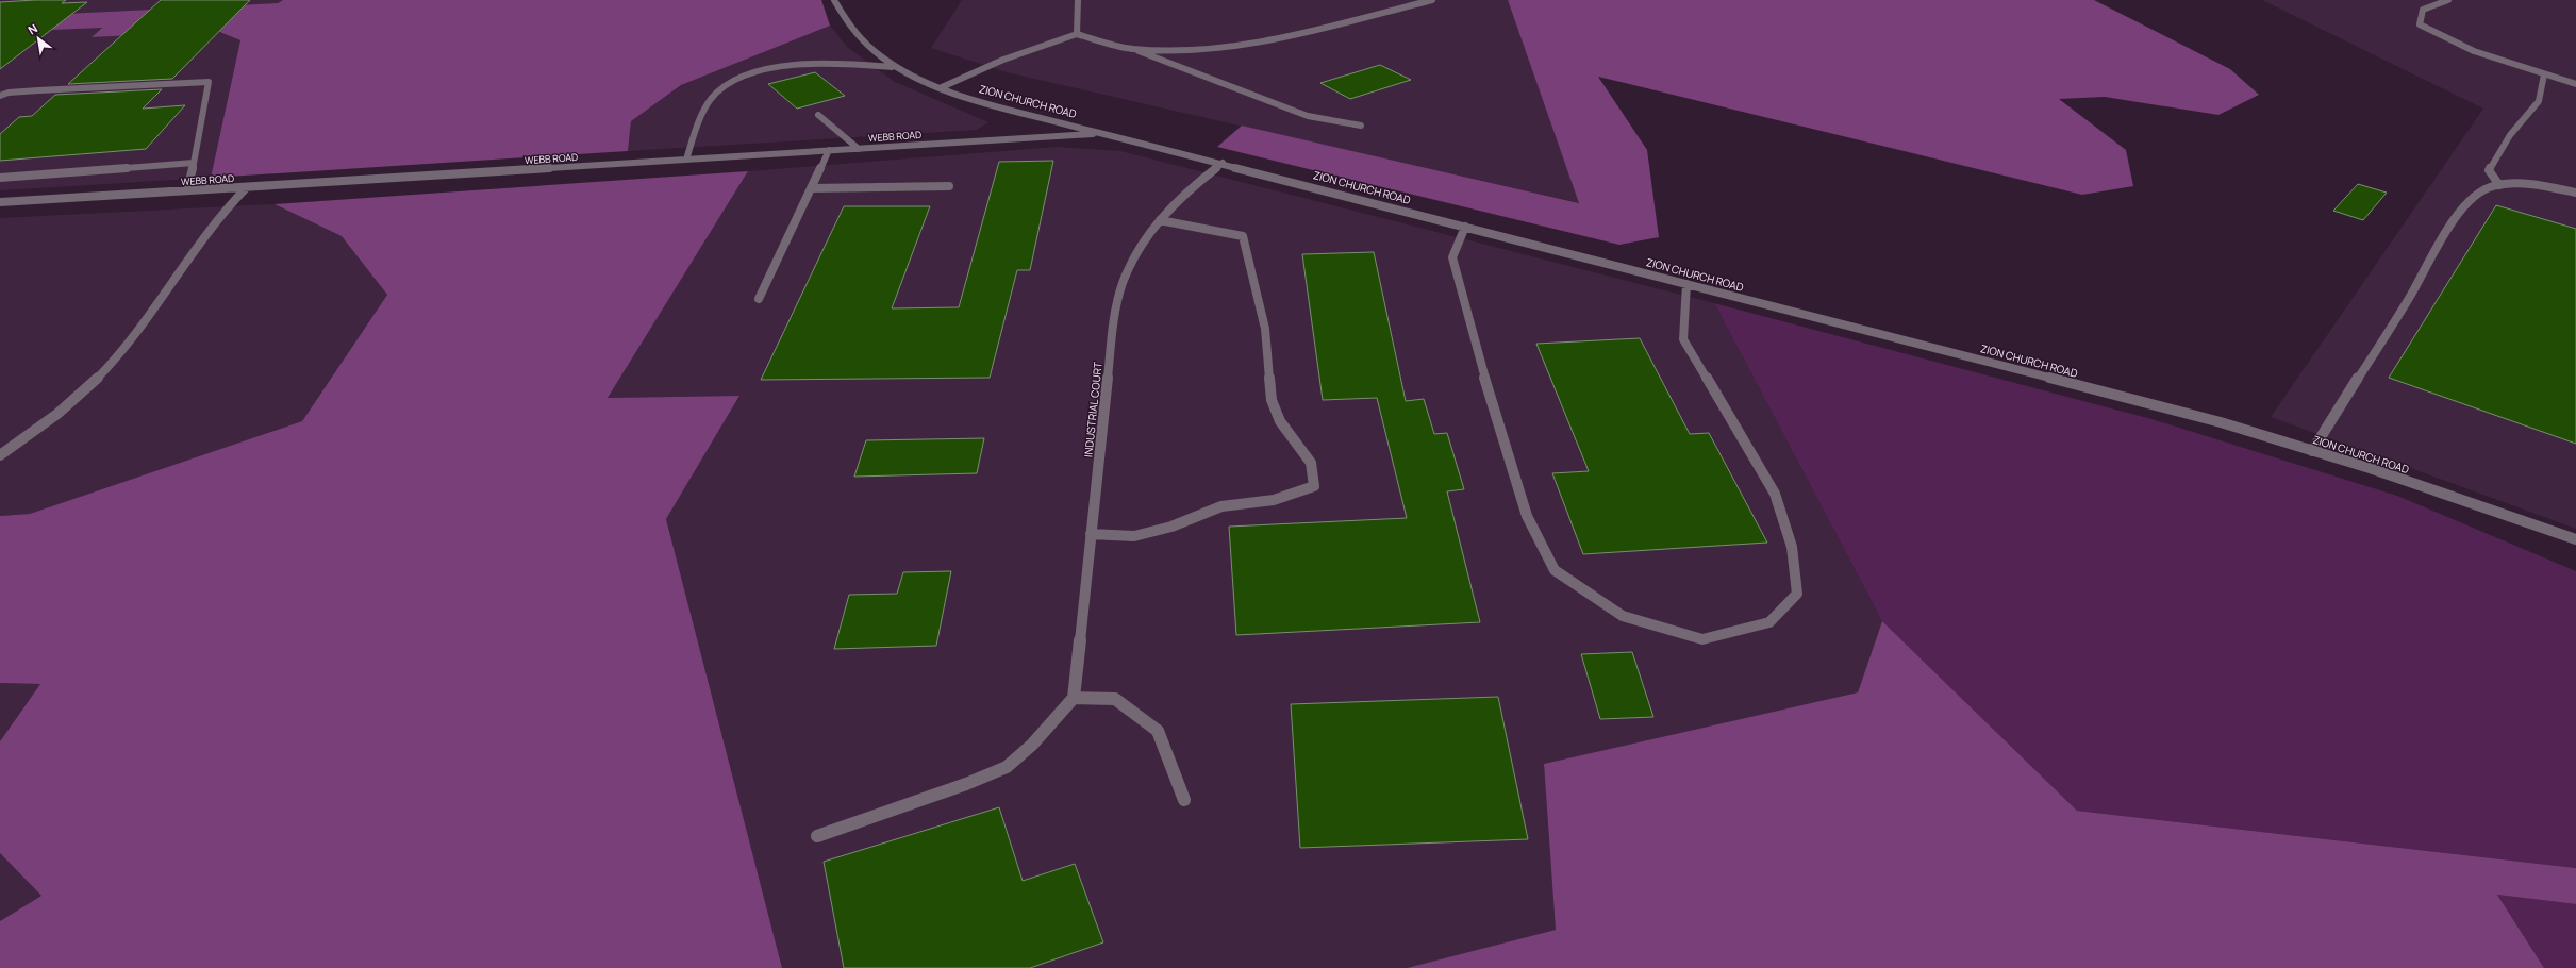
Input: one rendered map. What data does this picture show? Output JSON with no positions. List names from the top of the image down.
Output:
{
  "streets": {
    "street": ["ZION CHURCH ROAD", "WEBB ROAD", "INDUSTRIAL COURT"]
  },
  "crossings": [
    ["ZION CHURCH ROAD", "WEBB ROAD"],
    ["ZION CHURCH ROAD", "INDUSTRIAL COURT"]
  ],
  "north": "top left"
}
